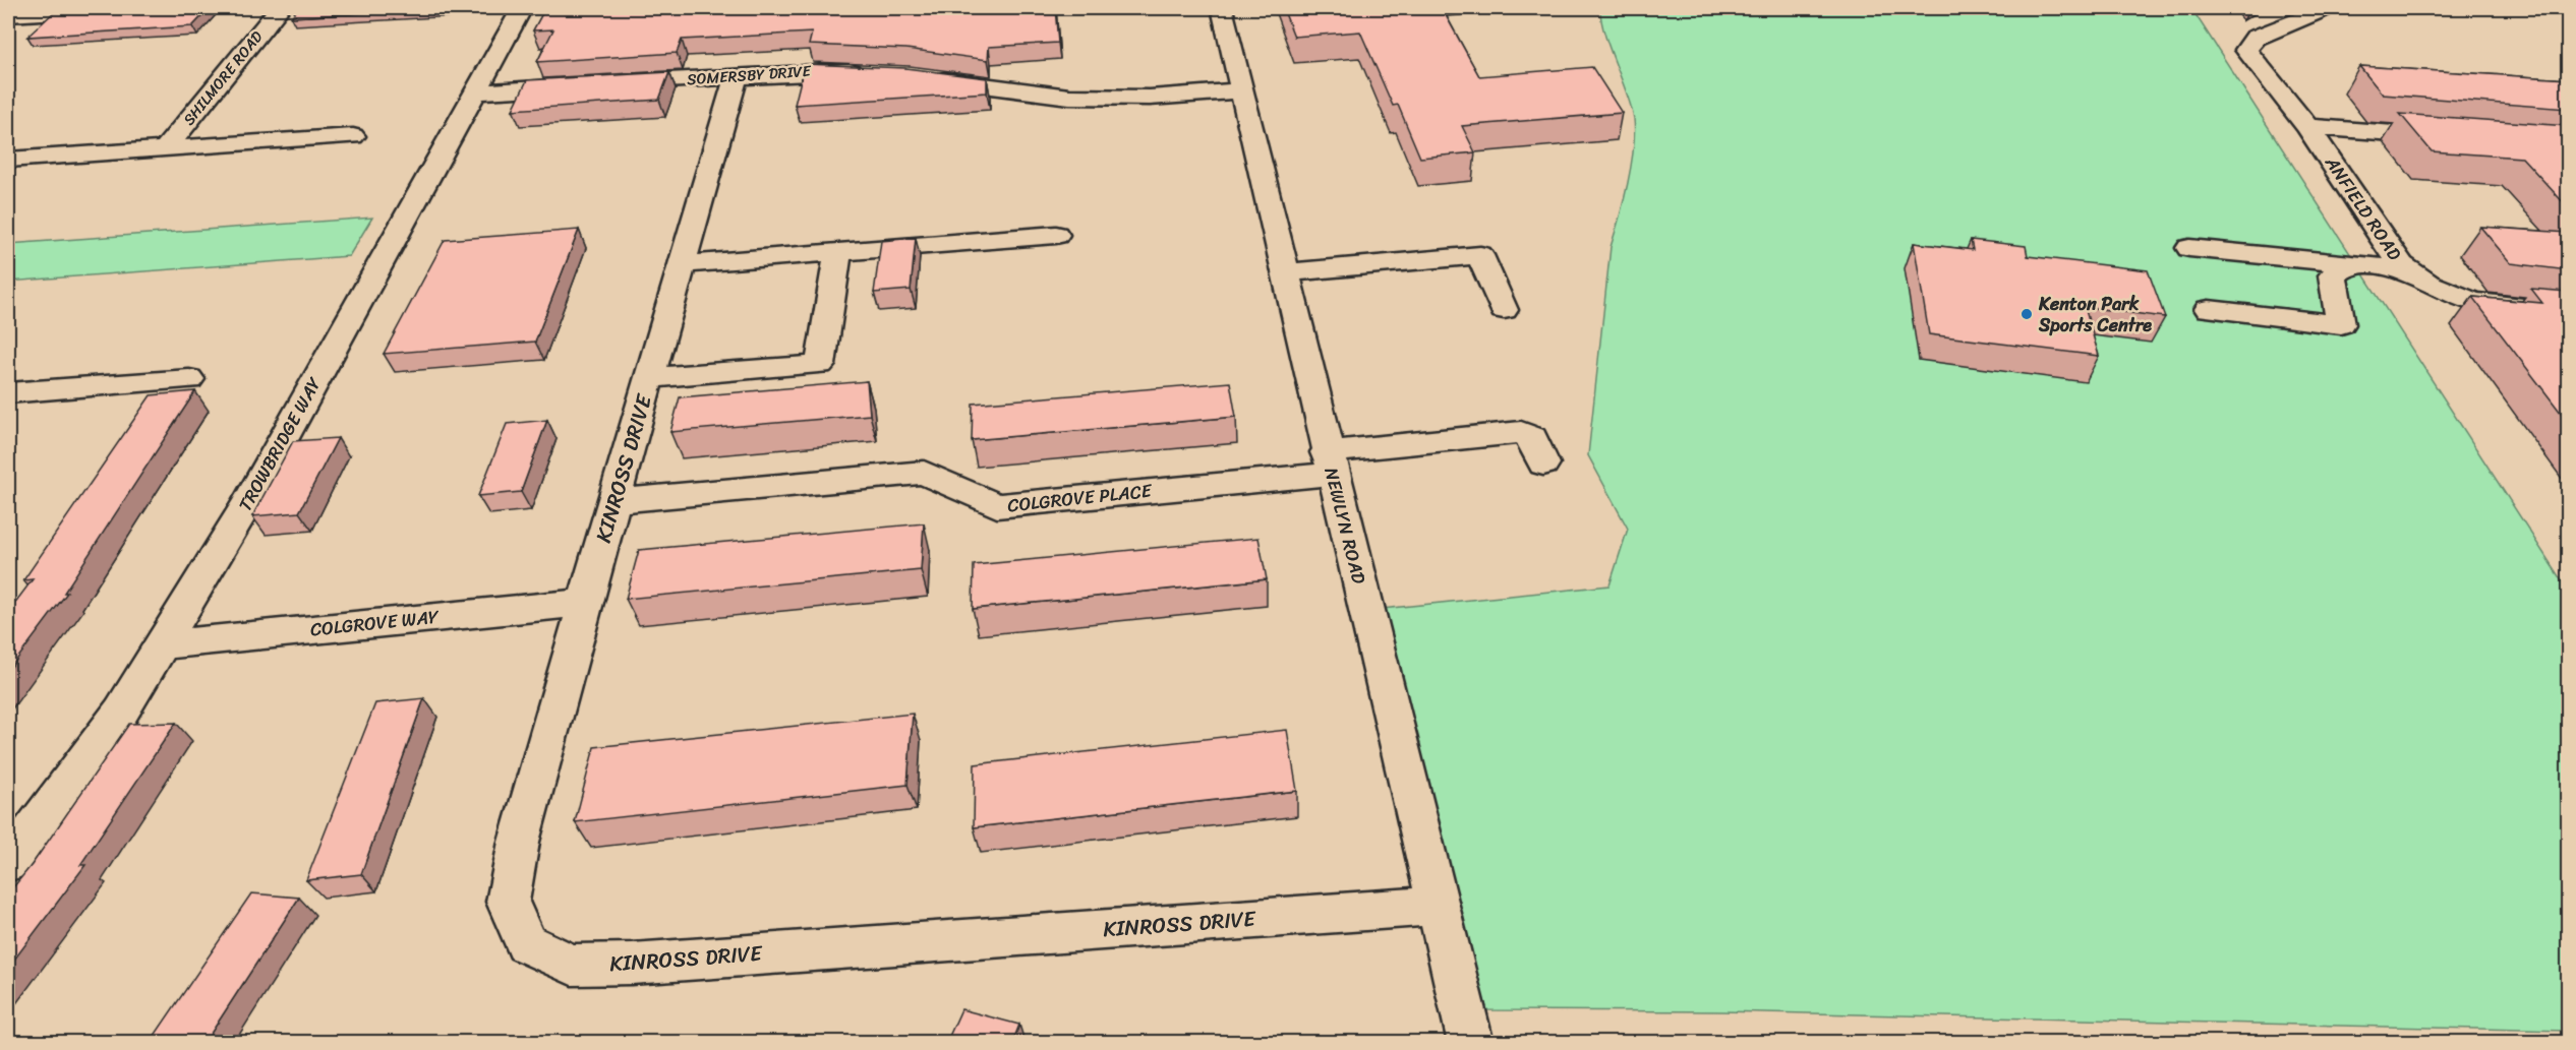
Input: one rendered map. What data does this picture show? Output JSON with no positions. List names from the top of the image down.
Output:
{
  "streets": {
    "street": [
      "SOMERSBY DRIVE",
      "SHILMORE ROAD",
      "ANFIELD ROAD",
      "TROWBRIDGE WAY",
      "KINROSS DRIVE",
      "COLGROVE PLACE",
      "NEWLYN ROAD",
      "COLGROVE WAY"
    ]
  },
  "crossings": [
    ["SOMERSBY DRIVE", "TROWBRIDGE WAY"],
    ["SOMERSBY DRIVE", "KINROSS DRIVE"],
    ["TROWBRIDGE WAY", "COLGROVE WAY"],
    ["KINROSS DRIVE", "COLGROVE PLACE"],
    ["KINROSS DRIVE", "NEWLYN ROAD"],
    ["KINROSS DRIVE", "COLGROVE WAY"],
    ["COLGROVE PLACE", "NEWLYN ROAD"]
  ],
  "places": ["Kenton Park Sports Centre"]
}
